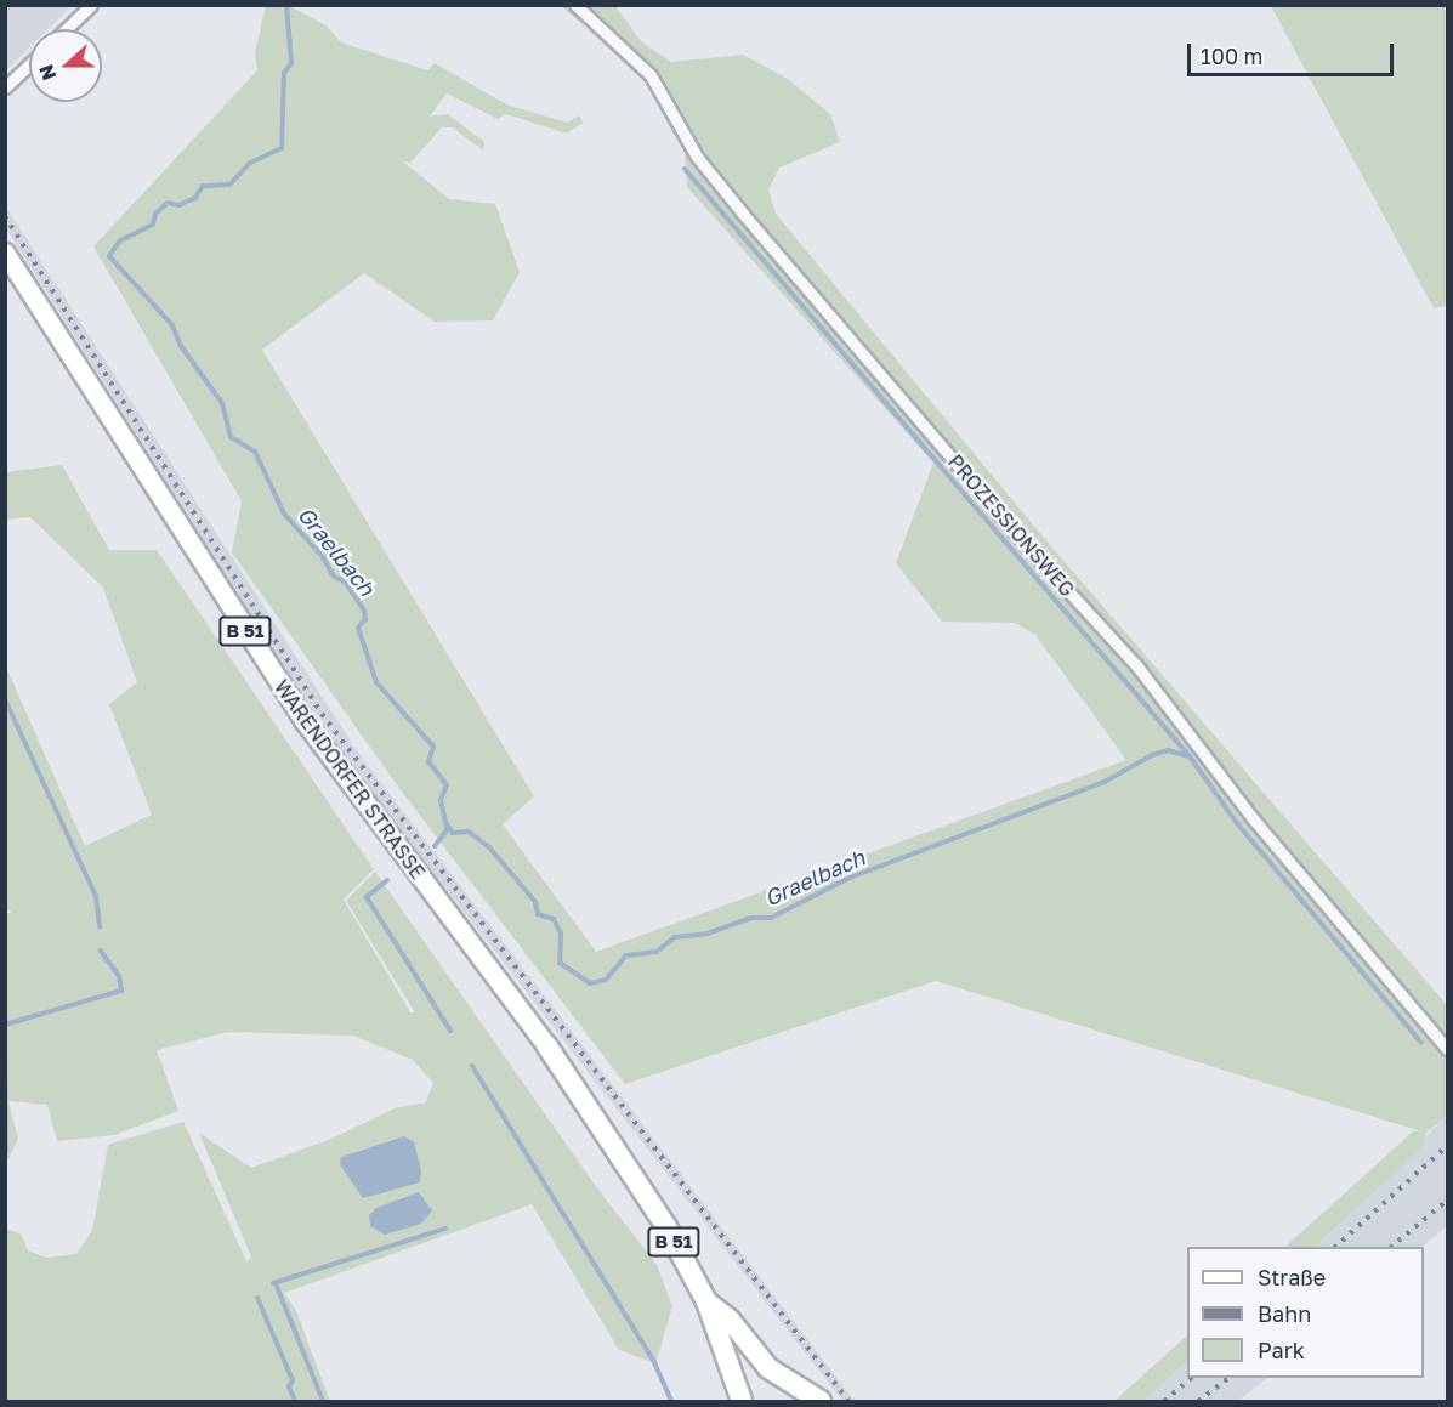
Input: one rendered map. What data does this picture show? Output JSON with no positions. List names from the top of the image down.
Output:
{
  "streets": {
    "highway": ["B 51", "WARENDORFER STRASSE"],
    "street": ["PROZESSIONSWEG"]
  },
  "crossings": [
    ["B 51", "WARENDORFER STRASSE"]
  ],
  "water": ["Graelbach"],
  "legend": ["Straße", "Bahn", "Park"],
  "scale_bar": "100 m",
  "north": "left"
}
